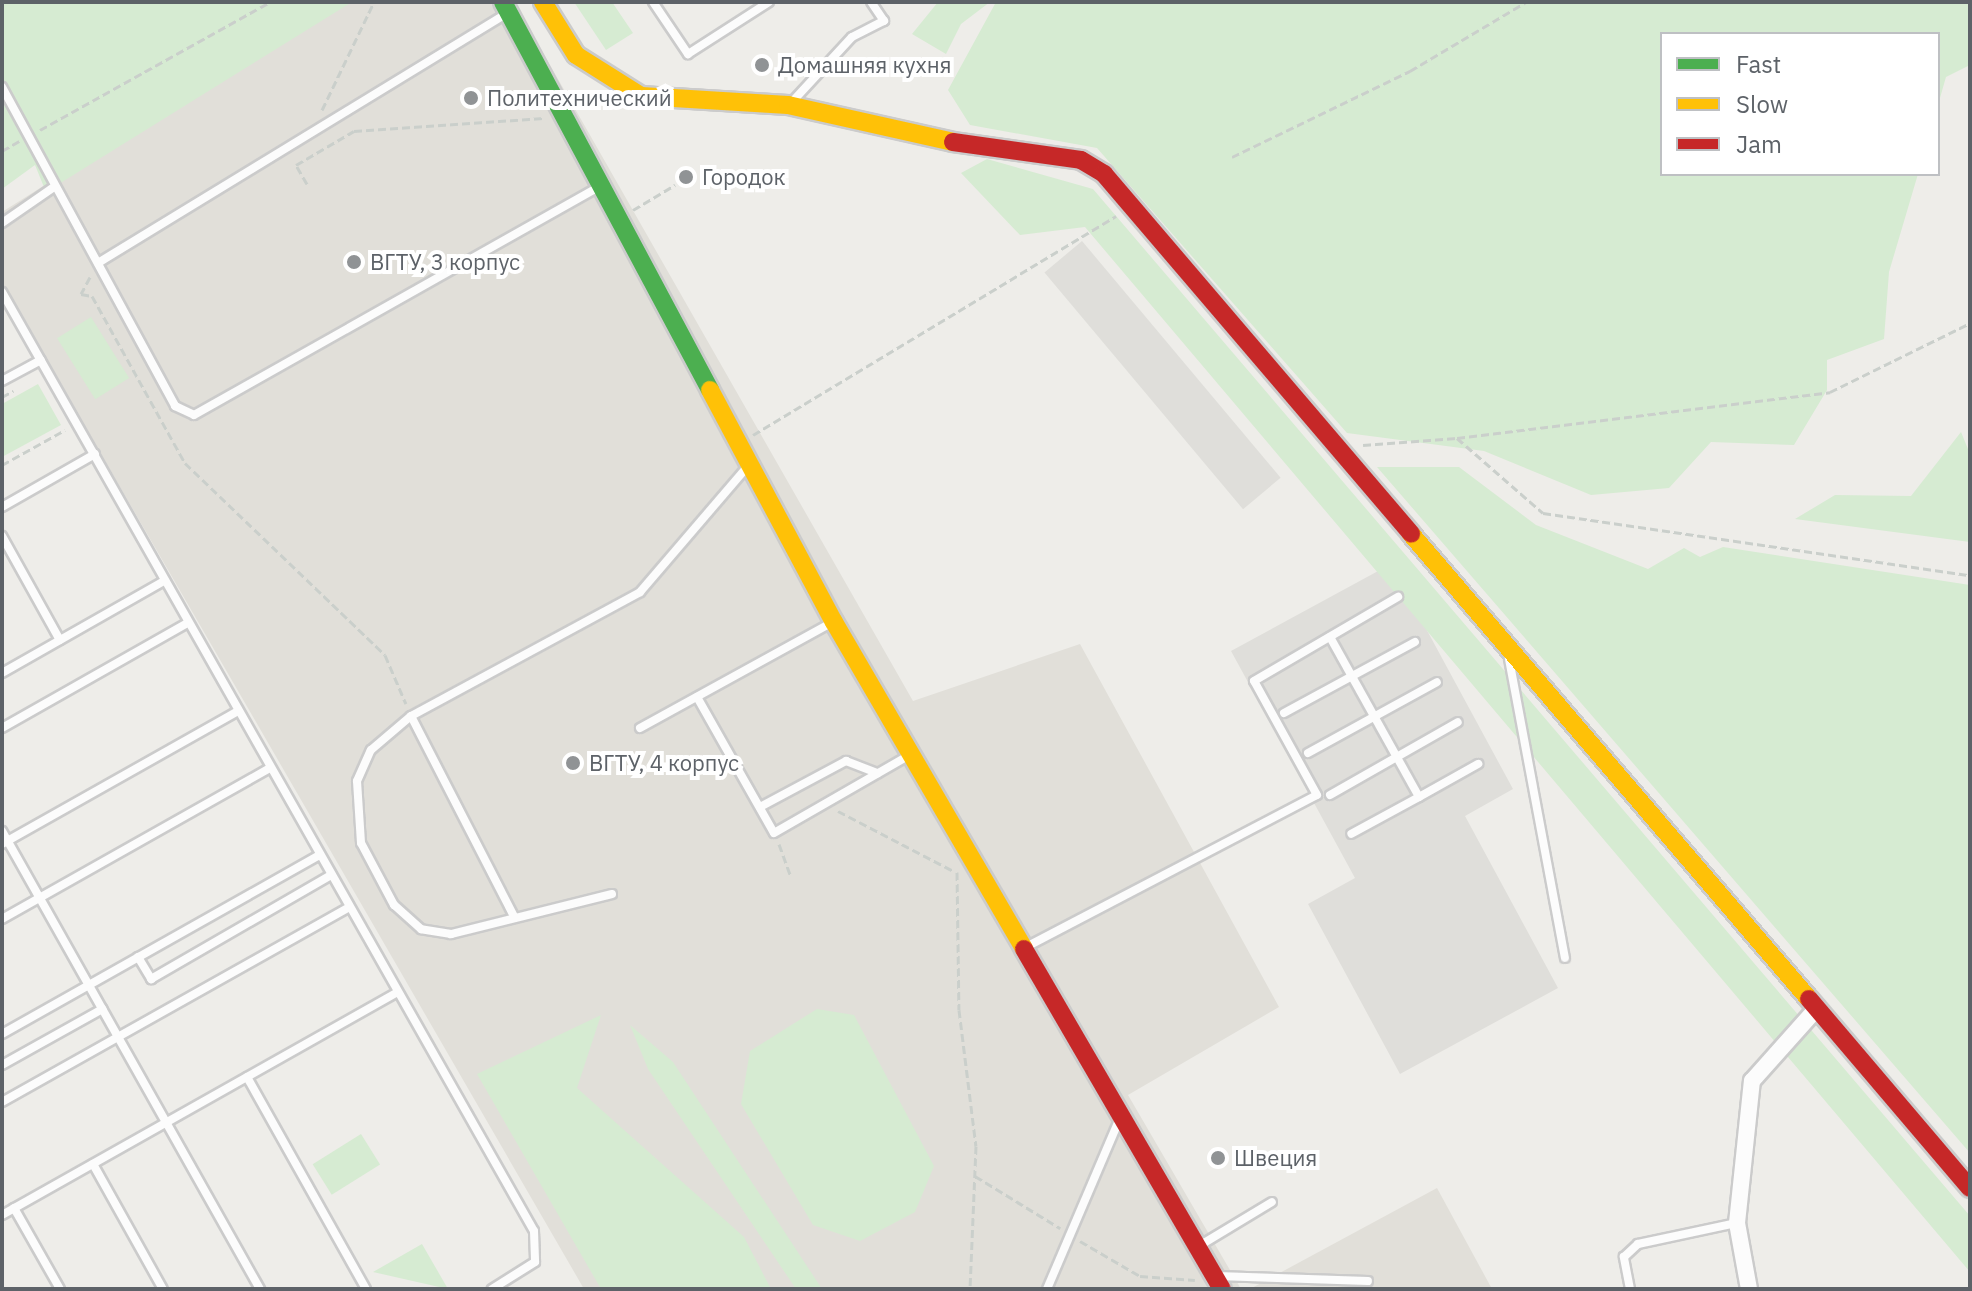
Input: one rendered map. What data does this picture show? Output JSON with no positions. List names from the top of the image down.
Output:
{
  "places": [
    "Домашняя кухня",
    "Политехнический",
    "Городок",
    "ВГТУ, 3 корпус",
    "ВГТУ, 4 корпус",
    "Швеция"
  ],
  "legend": ["Fast", "Slow", "Jam"]
}
